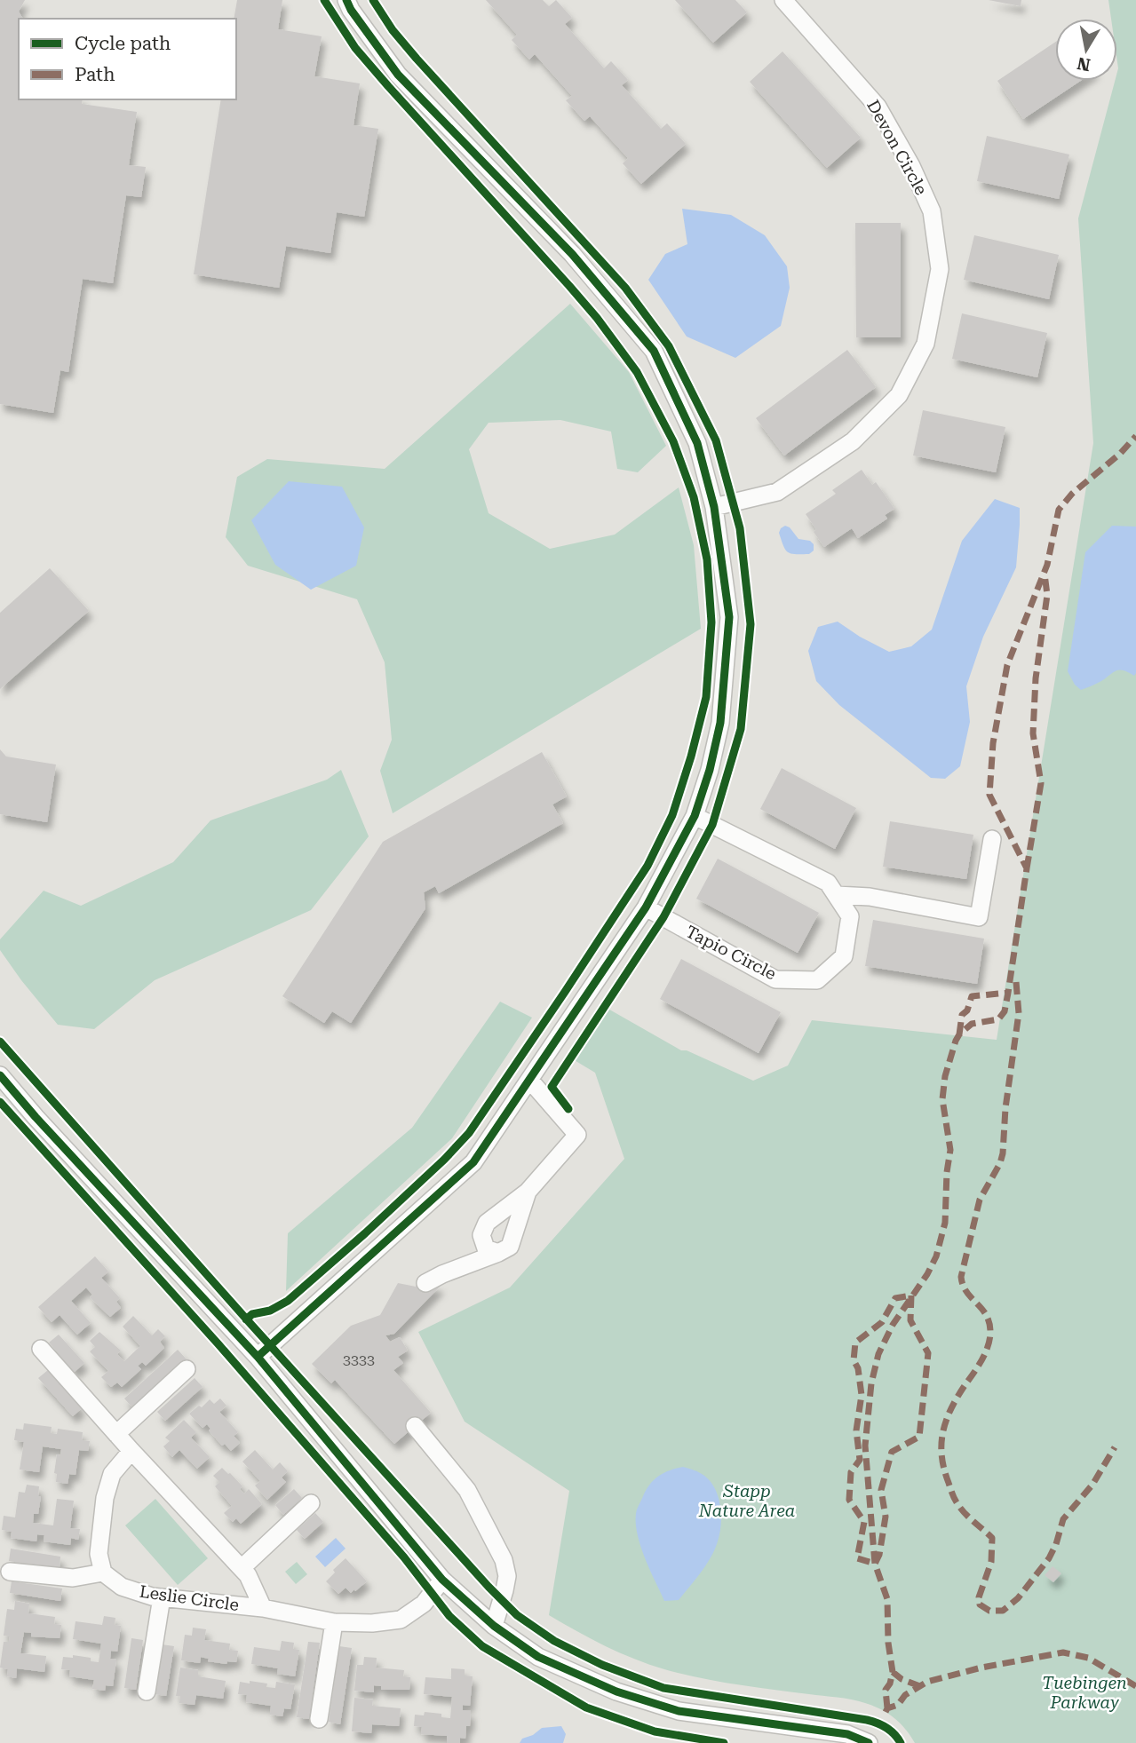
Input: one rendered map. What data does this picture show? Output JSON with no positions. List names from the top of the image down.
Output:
{
  "streets": {
    "street": ["Devon Circle", "Tapio Circle", "Leslie Circle"]
  },
  "parks": ["Stapp Nature Area", "Tuebingen Parkway"],
  "house_numbers": ["3333"],
  "legend": ["Cycle path", "Path"],
  "north": "bottom"
}
